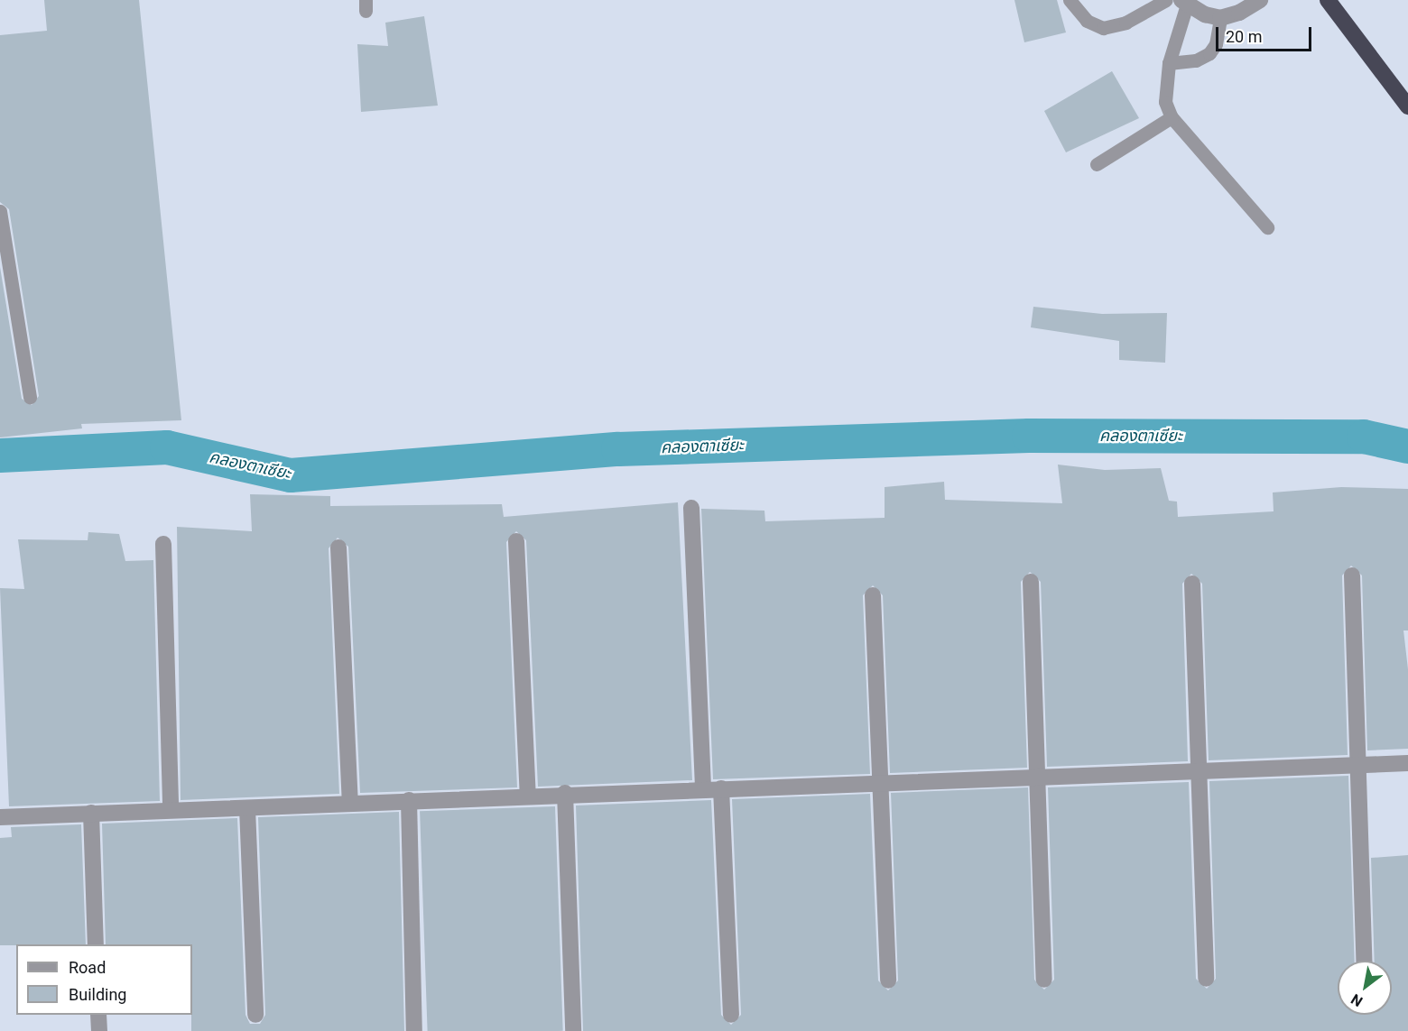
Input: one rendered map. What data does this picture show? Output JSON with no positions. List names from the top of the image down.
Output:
{
  "water": ["คลองตาเซียะ"],
  "legend": ["Road", "Building"],
  "scale_bar": "20 m",
  "north": "bottom left"
}
